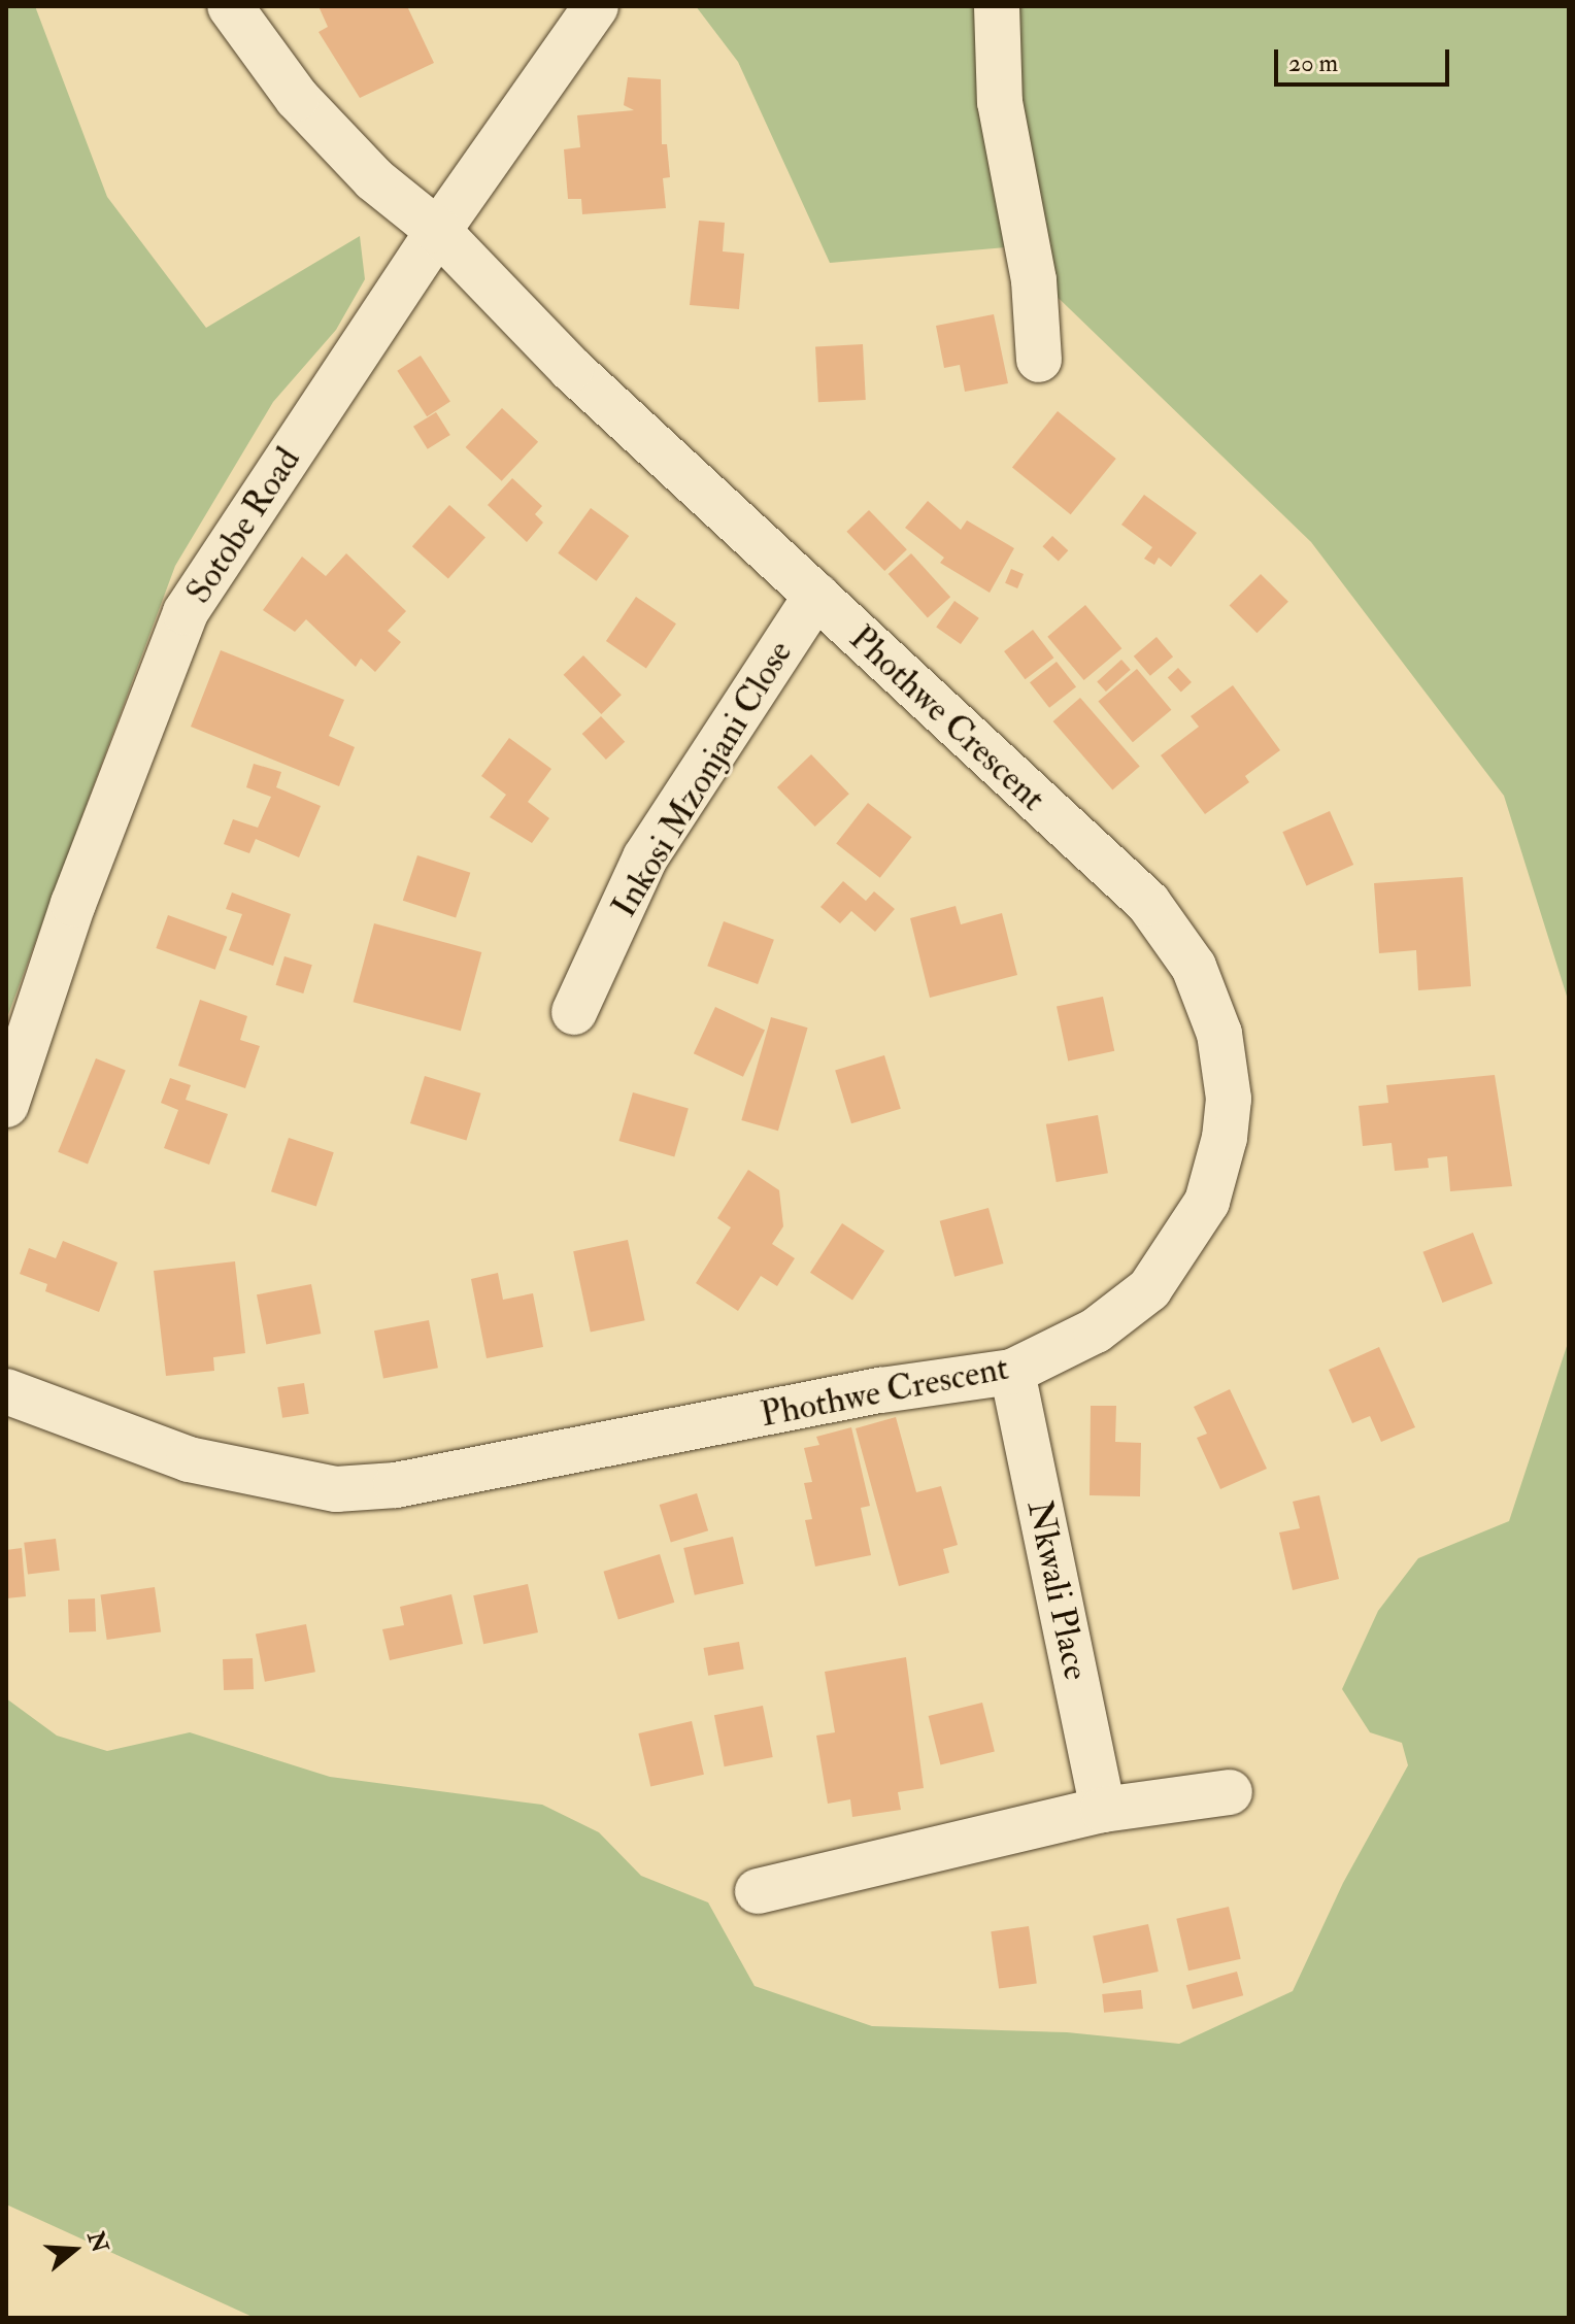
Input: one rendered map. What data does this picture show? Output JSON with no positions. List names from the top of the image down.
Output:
{
  "streets": {
    "street": [
      "Sotobe Road",
      "Phothwe Crescent",
      "Inkosi Mzonjani Close",
      "Nkwali Place"
    ]
  },
  "crossings": [
    ["Sotobe Road", "Phothwe Crescent"],
    ["Phothwe Crescent", "Inkosi Mzonjani Close"],
    ["Phothwe Crescent", "Nkwali Place"]
  ],
  "scale_bar": "20 m",
  "north": "right"
}
